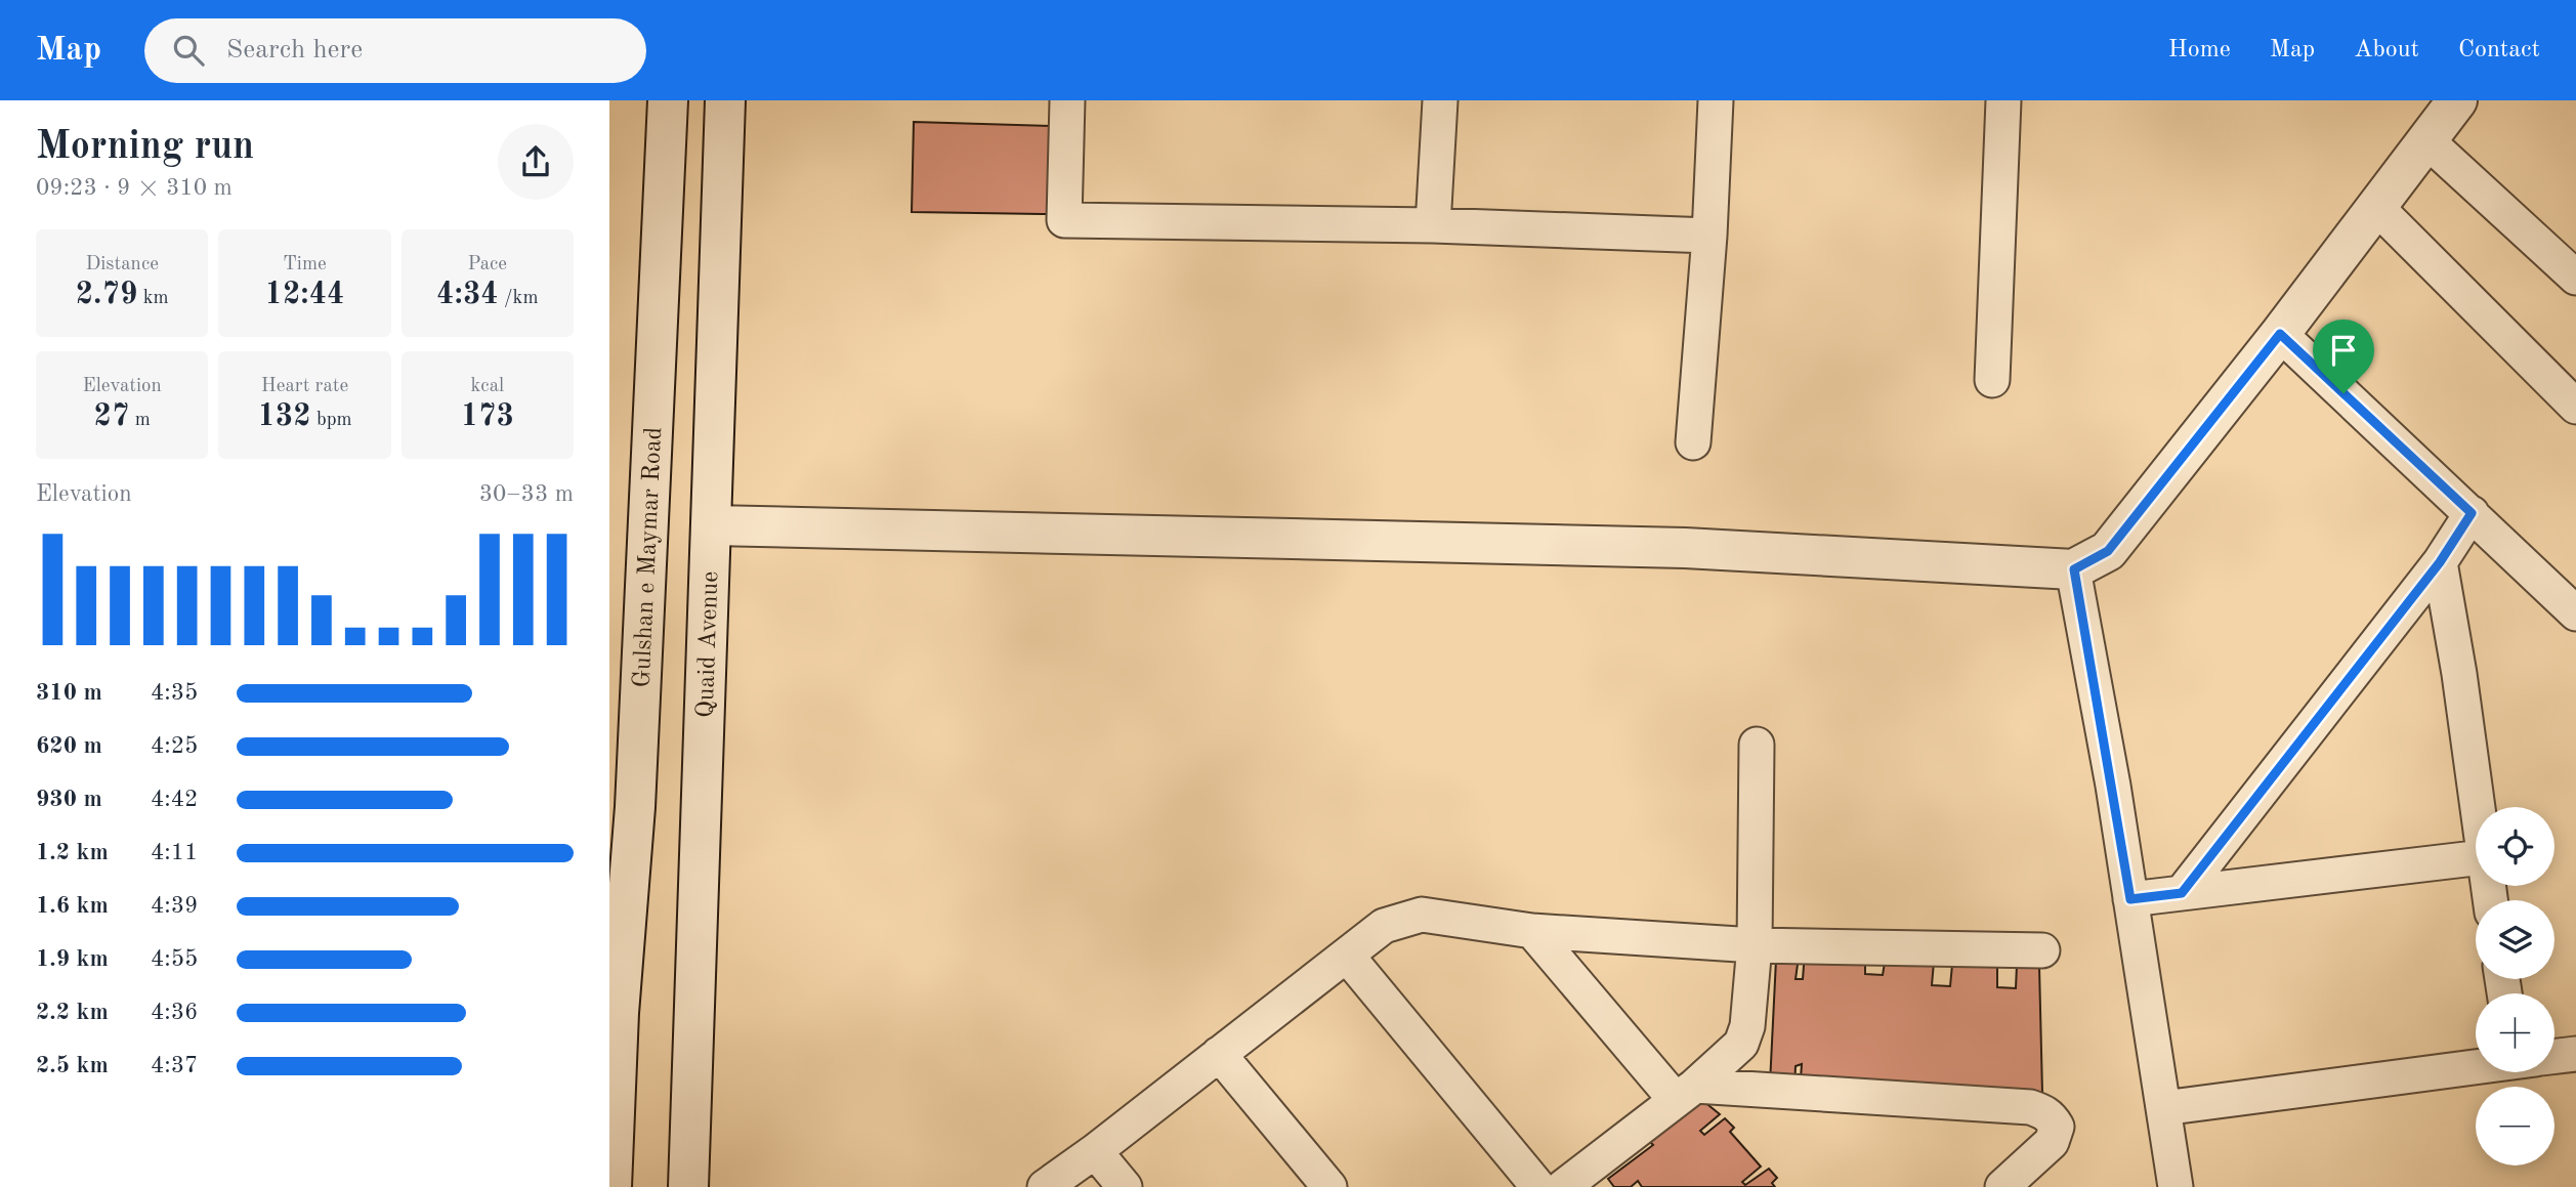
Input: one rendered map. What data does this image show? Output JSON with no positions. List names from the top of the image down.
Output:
{
  "streets": {
    "main road": ["Gulshan e Maymar Road", "Quaid Avenue"]
  },
  "page": {
    "header": "Map",
    "search": "Search here",
    "nav": [
      "Home",
      "Map",
      "About",
      "Contact"
    ],
    "heading": ["Morning run", "09:23 · 9 × 310 m"],
    "stats": [
      ["Distance", "2.79 km"],
      ["Time", "12:44"],
      ["Pace", "4:34 /km"],
      ["Elevation", "27 m"],
      ["Heart rate", "132 bpm"],
      ["kcal", "173"]
    ],
    "chart": ["Elevation", "30–33 m"],
    "list": [
      {
        "name": "310 m",
        "note": "4:35"
      },
      {
        "name": "620 m",
        "note": "4:25"
      },
      {
        "name": "930 m",
        "note": "4:42"
      },
      {
        "name": "1.2 km",
        "note": "4:11"
      },
      {
        "name": "1.6 km",
        "note": "4:39"
      },
      {
        "name": "1.9 km",
        "note": "4:55"
      },
      {
        "name": "2.2 km",
        "note": "4:36"
      },
      {
        "name": "2.5 km",
        "note": "4:37"
      }
    ],
    "map_buttons": ["+", "−"]
  }
}
